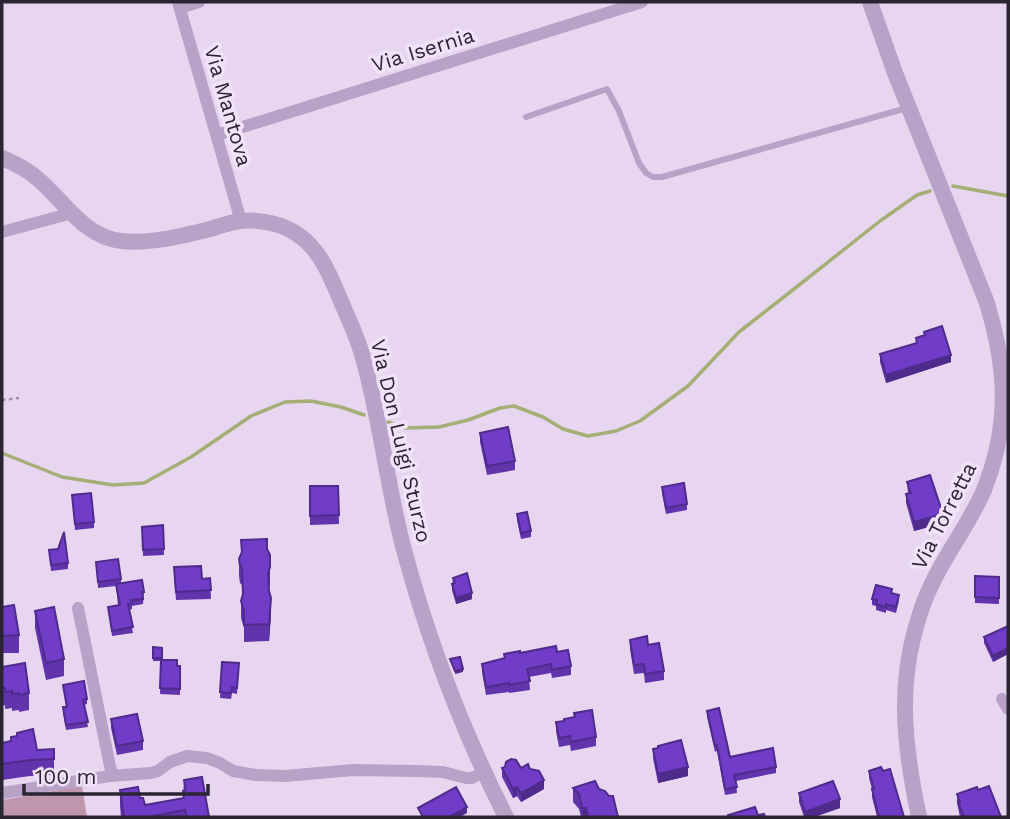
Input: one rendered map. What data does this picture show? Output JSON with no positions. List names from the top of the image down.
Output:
{
  "streets": {
    "street": [
      "Via Isernia",
      "Via Mantova",
      "Via Don Luigi Sturzo",
      "Via Torretta"
    ]
  },
  "crossings": [
    ["Via Isernia", "Via Mantova"],
    ["Via Mantova", "Via Don Luigi Sturzo"]
  ],
  "scale_bar": "100 m"
}
